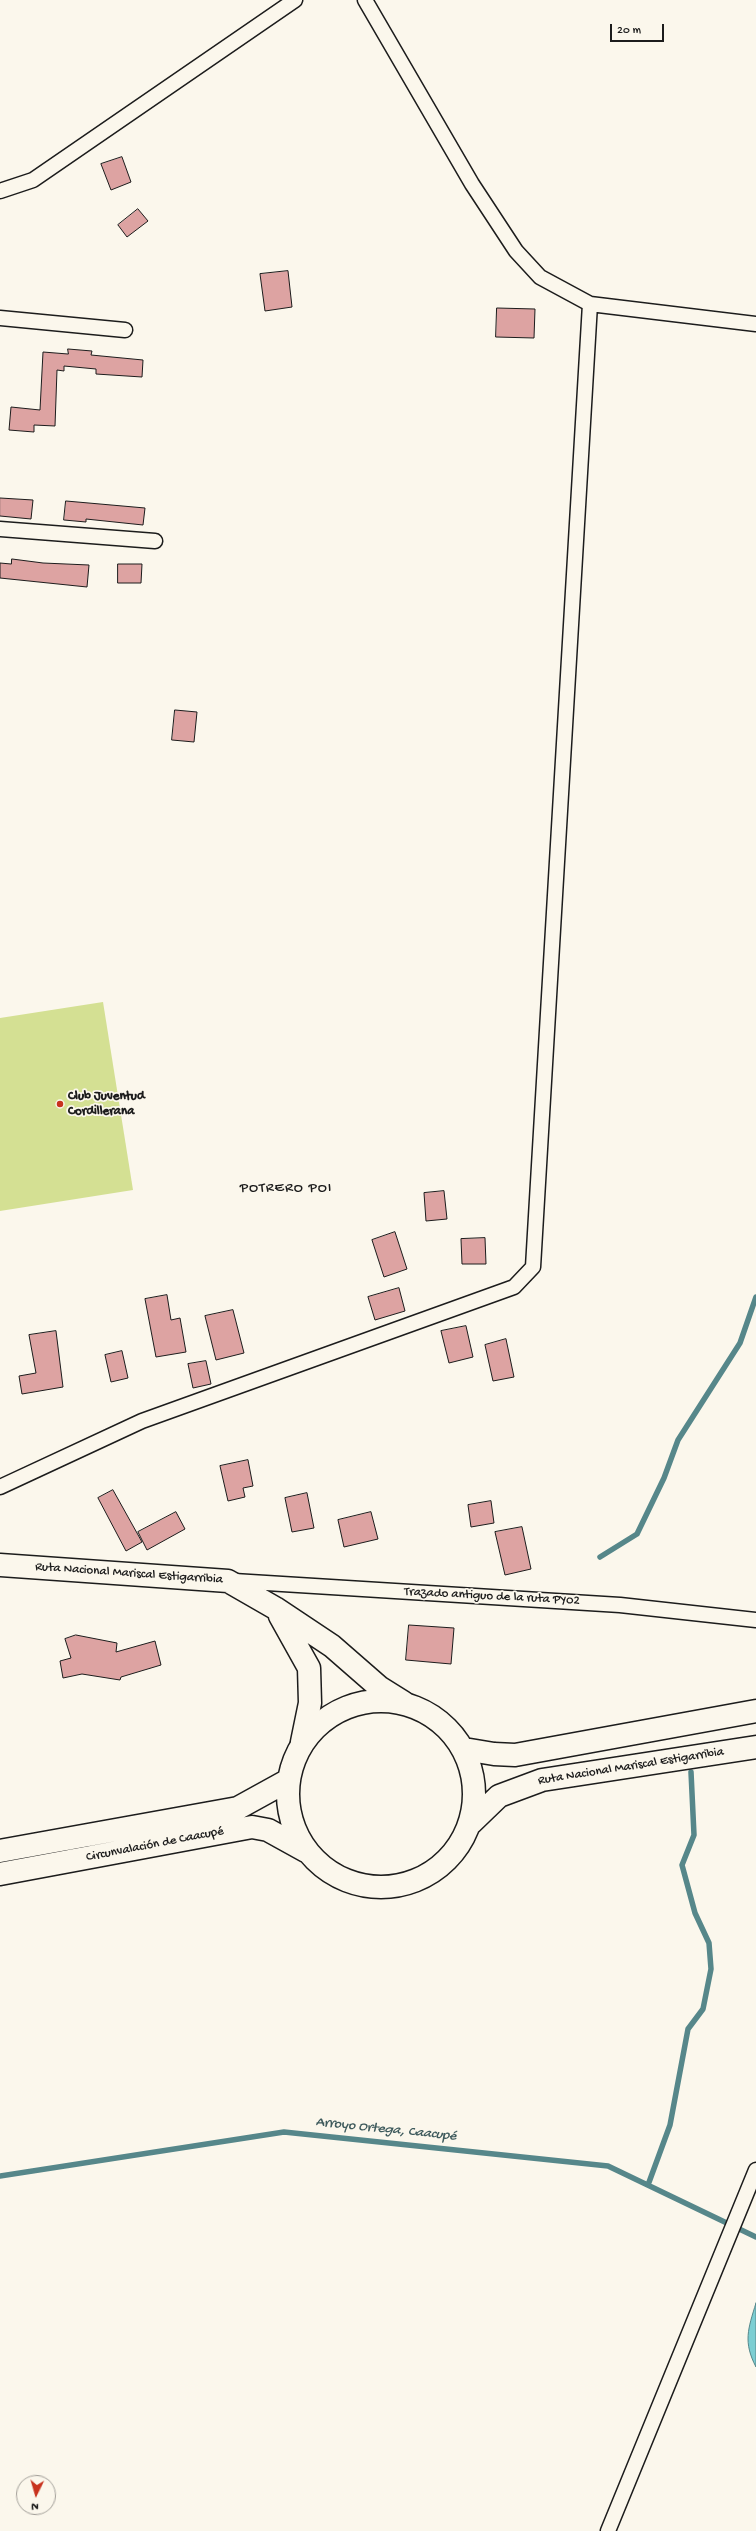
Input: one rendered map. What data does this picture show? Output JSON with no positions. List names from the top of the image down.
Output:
{
  "streets": {
    "main road": ["Ruta Nacional Mariscal Estigarribia", "Circunvalación de Caacupé"],
    "street": ["Trazado antiguo de la ruta PY02"]
  },
  "crossings": [
    ["Ruta Nacional Mariscal Estigarribia", "Trazado antiguo de la ruta PY02"]
  ],
  "districts": ["POTRERO POI"],
  "water": ["Arroyo Ortega, Caacupé"],
  "places": ["Club Juventud Cordillerana"],
  "scale_bar": "20 m",
  "north": "bottom"
}
